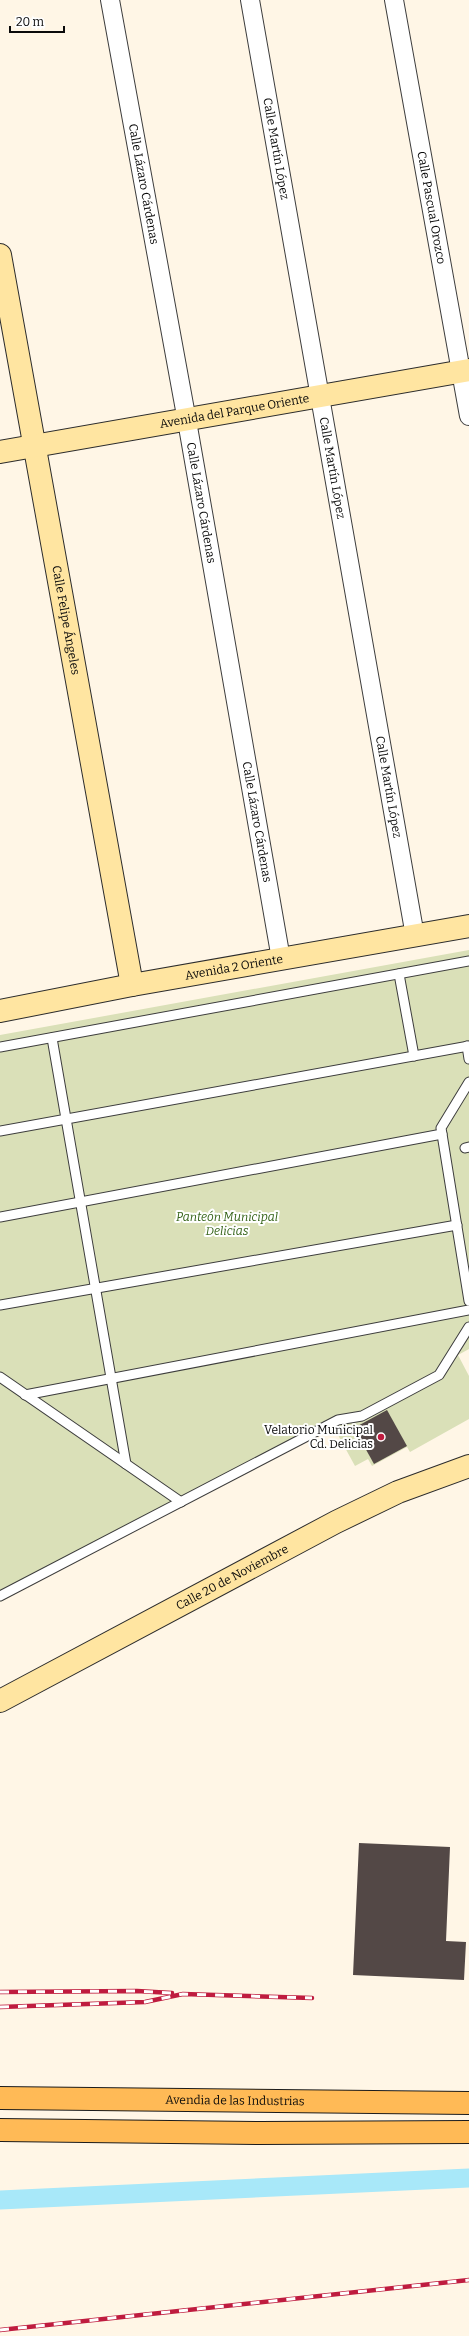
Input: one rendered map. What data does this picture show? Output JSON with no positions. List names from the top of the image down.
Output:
{
  "streets": {
    "main road": ["Avendia de las Industrias"],
    "street": [
      "Calle Martín López",
      "Calle Lázaro Cárdenas",
      "Calle Pascual Orozco",
      "Avenida del Parque Oriente",
      "Calle Felipe Ángeles",
      "Avenida 2 Oriente",
      "Calle 20 de Noviembre"
    ]
  },
  "crossings": [
    ["Calle Martín López", "Avenida del Parque Oriente"],
    ["Calle Martín López", "Avenida 2 Oriente"],
    ["Calle Lázaro Cárdenas", "Avenida del Parque Oriente"],
    ["Calle Lázaro Cárdenas", "Avenida 2 Oriente"],
    ["Calle Pascual Orozco", "Avenida del Parque Oriente"],
    ["Avenida del Parque Oriente", "Calle Felipe Ángeles"],
    ["Calle Felipe Ángeles", "Avenida 2 Oriente"]
  ],
  "parks": ["Panteón Municipal Delicias"],
  "places": ["Velatorio Municipal Cd. Delicias"],
  "scale_bar": "20 m"
}
